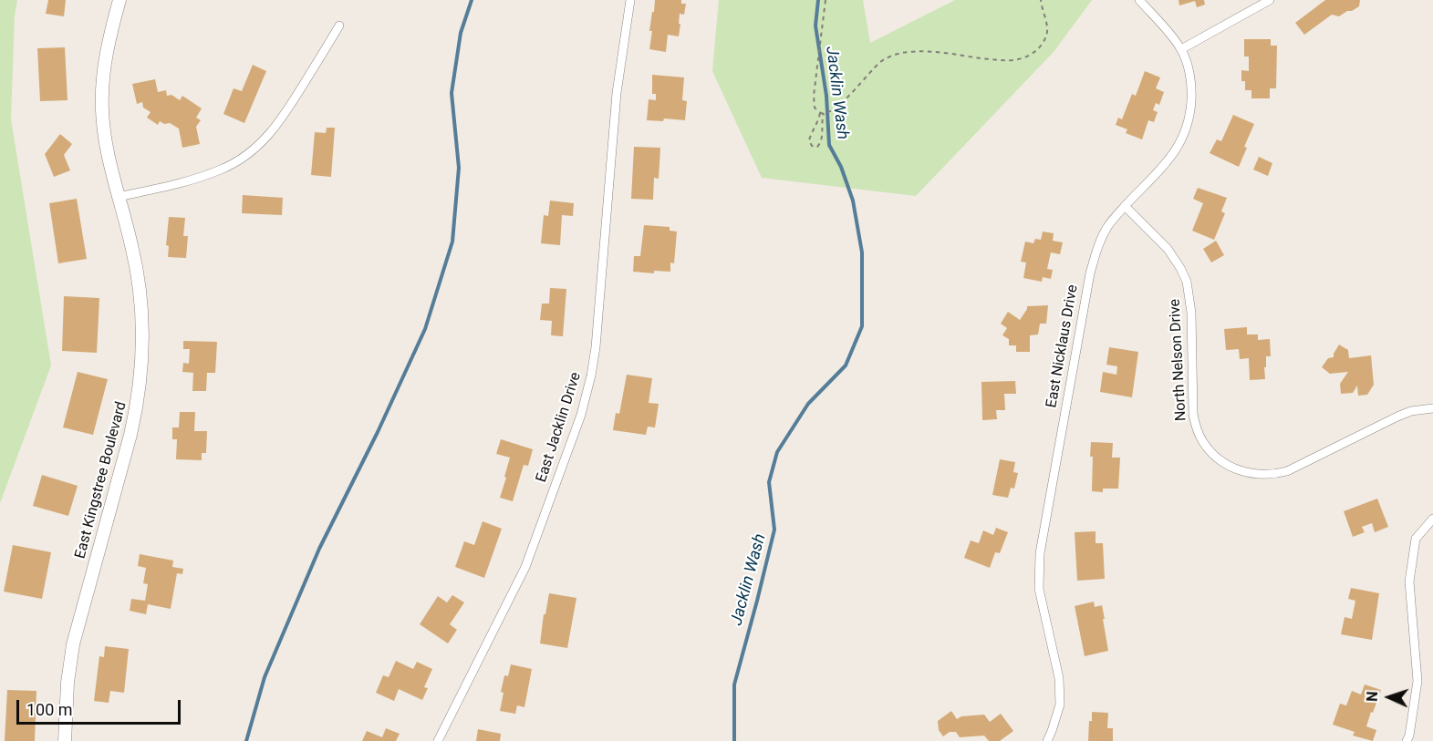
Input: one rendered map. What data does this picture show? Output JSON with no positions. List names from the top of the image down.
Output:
{
  "streets": {
    "street": [
      "East Nicklaus Drive",
      "North Nelson Drive",
      "East Jacklin Drive",
      "East Kingstree Boulevard"
    ]
  },
  "crossings": [
    ["East Nicklaus Drive", "North Nelson Drive"]
  ],
  "water": ["Jacklin Wash"],
  "scale_bar": "100 m",
  "north": "left"
}
